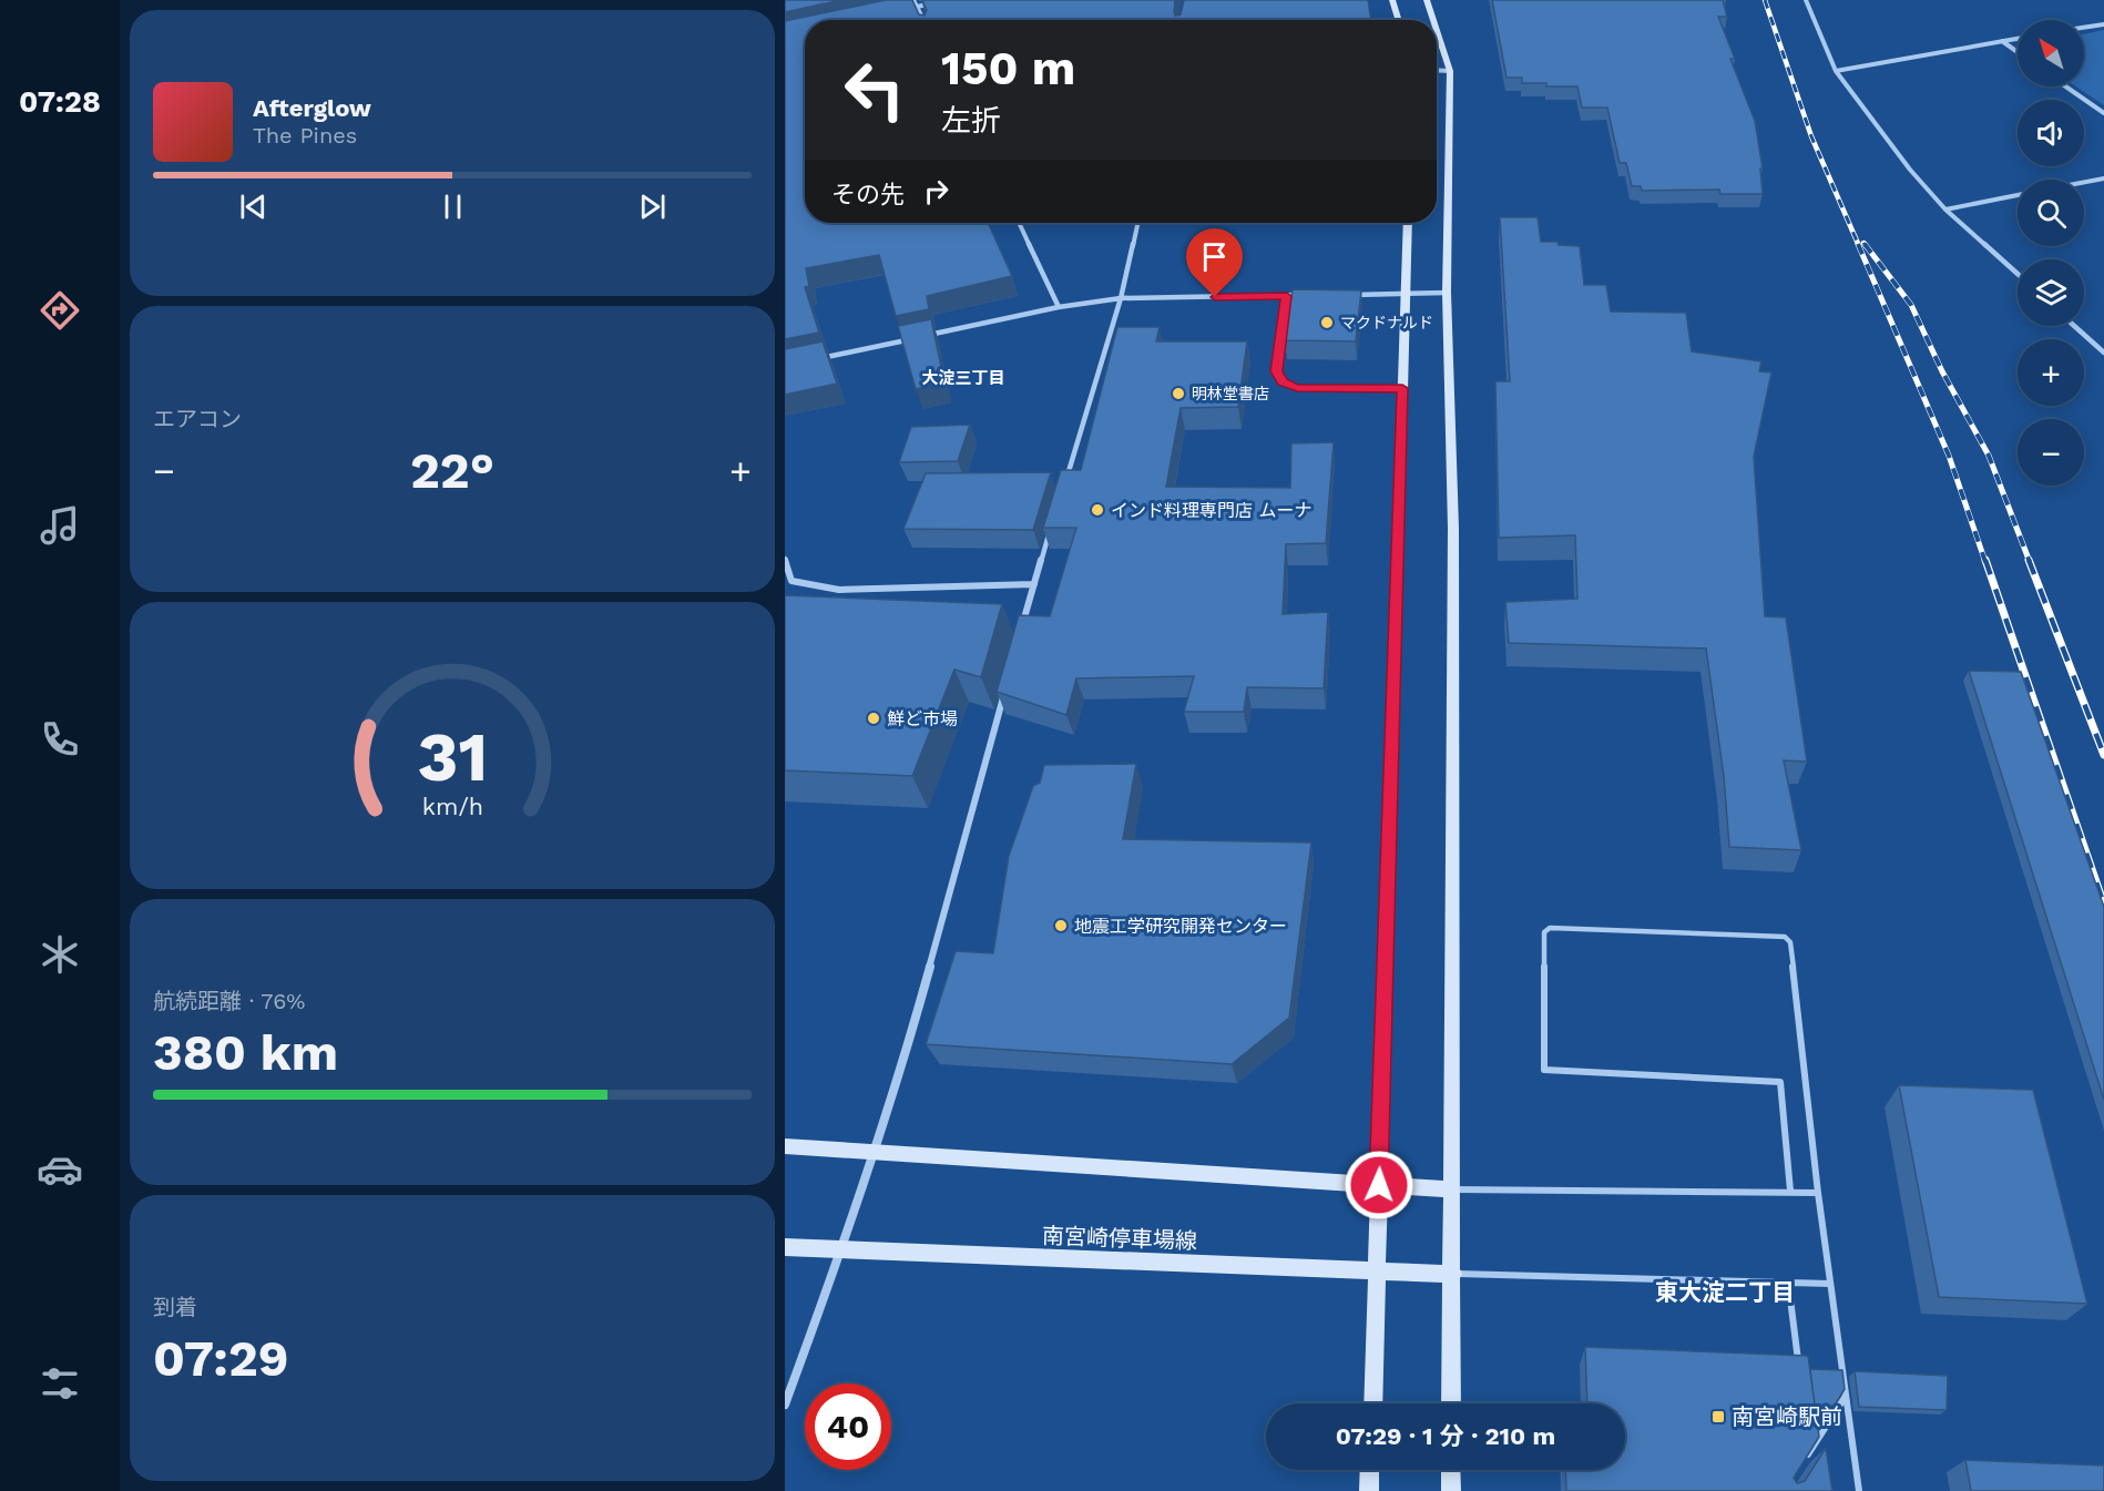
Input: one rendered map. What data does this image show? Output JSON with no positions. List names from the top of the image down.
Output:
{
  "streets": {
    "street": ["南宮崎停車場線"]
  },
  "districts": ["大淀三丁目", "東大淀二丁目"],
  "places": {
    "other": [
      "マクドナルド",
      "明林堂書店",
      "インド料理専門店 ムーナ",
      "鮮ど市場",
      "地震工学研究開発センター"
    ],
    "transit": ["南宮崎駅前"]
  },
  "north": "top left",
  "page": {
    "tabs": "07:28",
    "map_buttons": ["+", "−"],
    "turn": ["150 m", "左折"],
    "song": ["Afterglow", "The Pines"],
    "then": "その先",
    "tile": [
      "エアコン",
      ["航続距離 · 76%", "380 km"],
      ["到着", "07:29"]
    ],
    "heat": ["−", "22°", "+"],
    "limit": "40",
    "trip": "07:29 · 1 分 · 210 m",
    "gauge": ["31", "km/h"]
  }
}
